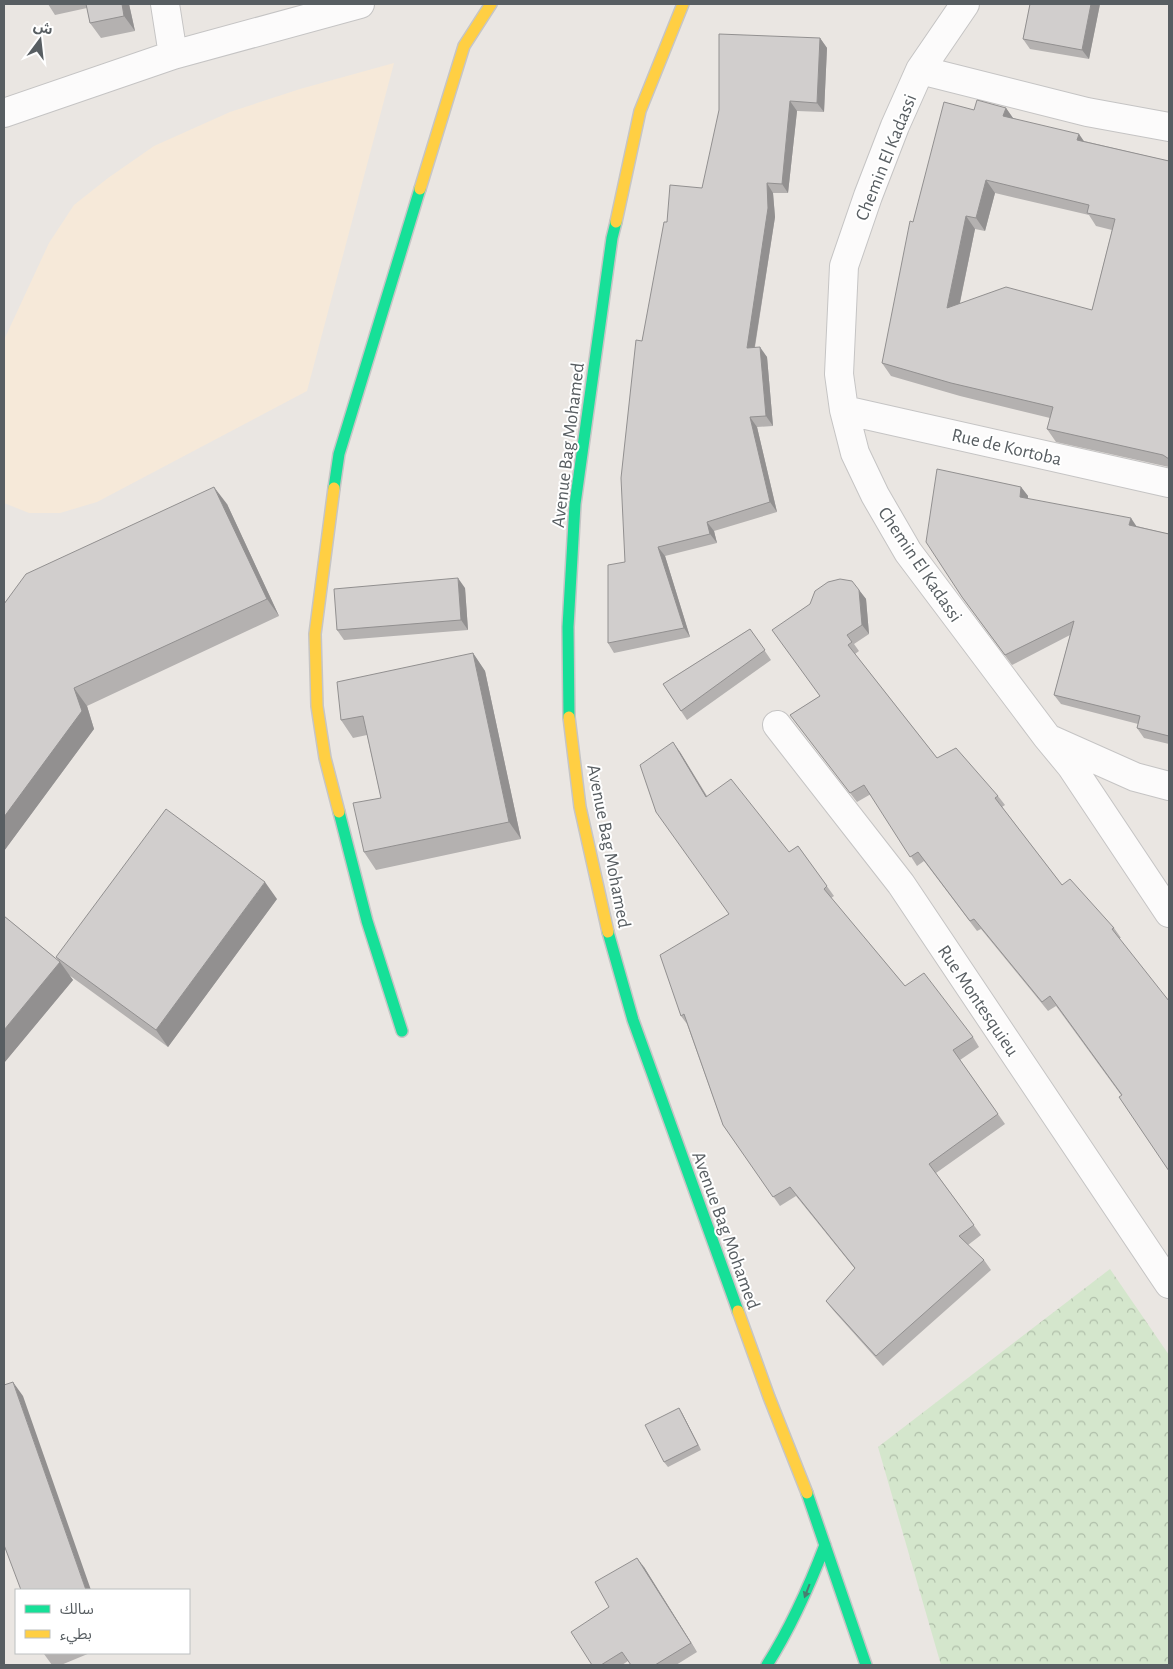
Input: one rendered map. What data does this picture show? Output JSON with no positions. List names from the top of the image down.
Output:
{
  "streets": {
    "main road": ["Avenue Bag Mohamed"],
    "street": ["Chemin El Kadassi", "Rue de Kortoba", "Rue Montesquieu"]
  },
  "crossings": [
    ["Chemin El Kadassi", "Rue de Kortoba"]
  ],
  "legend": ["سالك", "بطيء"],
  "north": "top"
}
